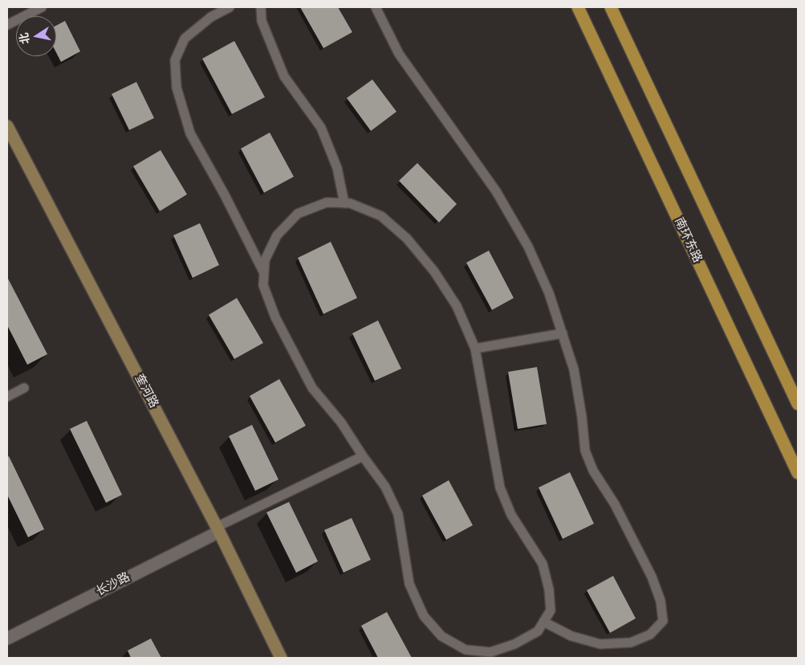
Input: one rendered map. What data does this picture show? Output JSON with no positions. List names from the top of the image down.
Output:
{
  "streets": {
    "main road": ["南环东路"],
    "street": ["奎河路", "长沙路"]
  },
  "crossings": [
    ["奎河路", "长沙路"]
  ],
  "north": "left"
}
